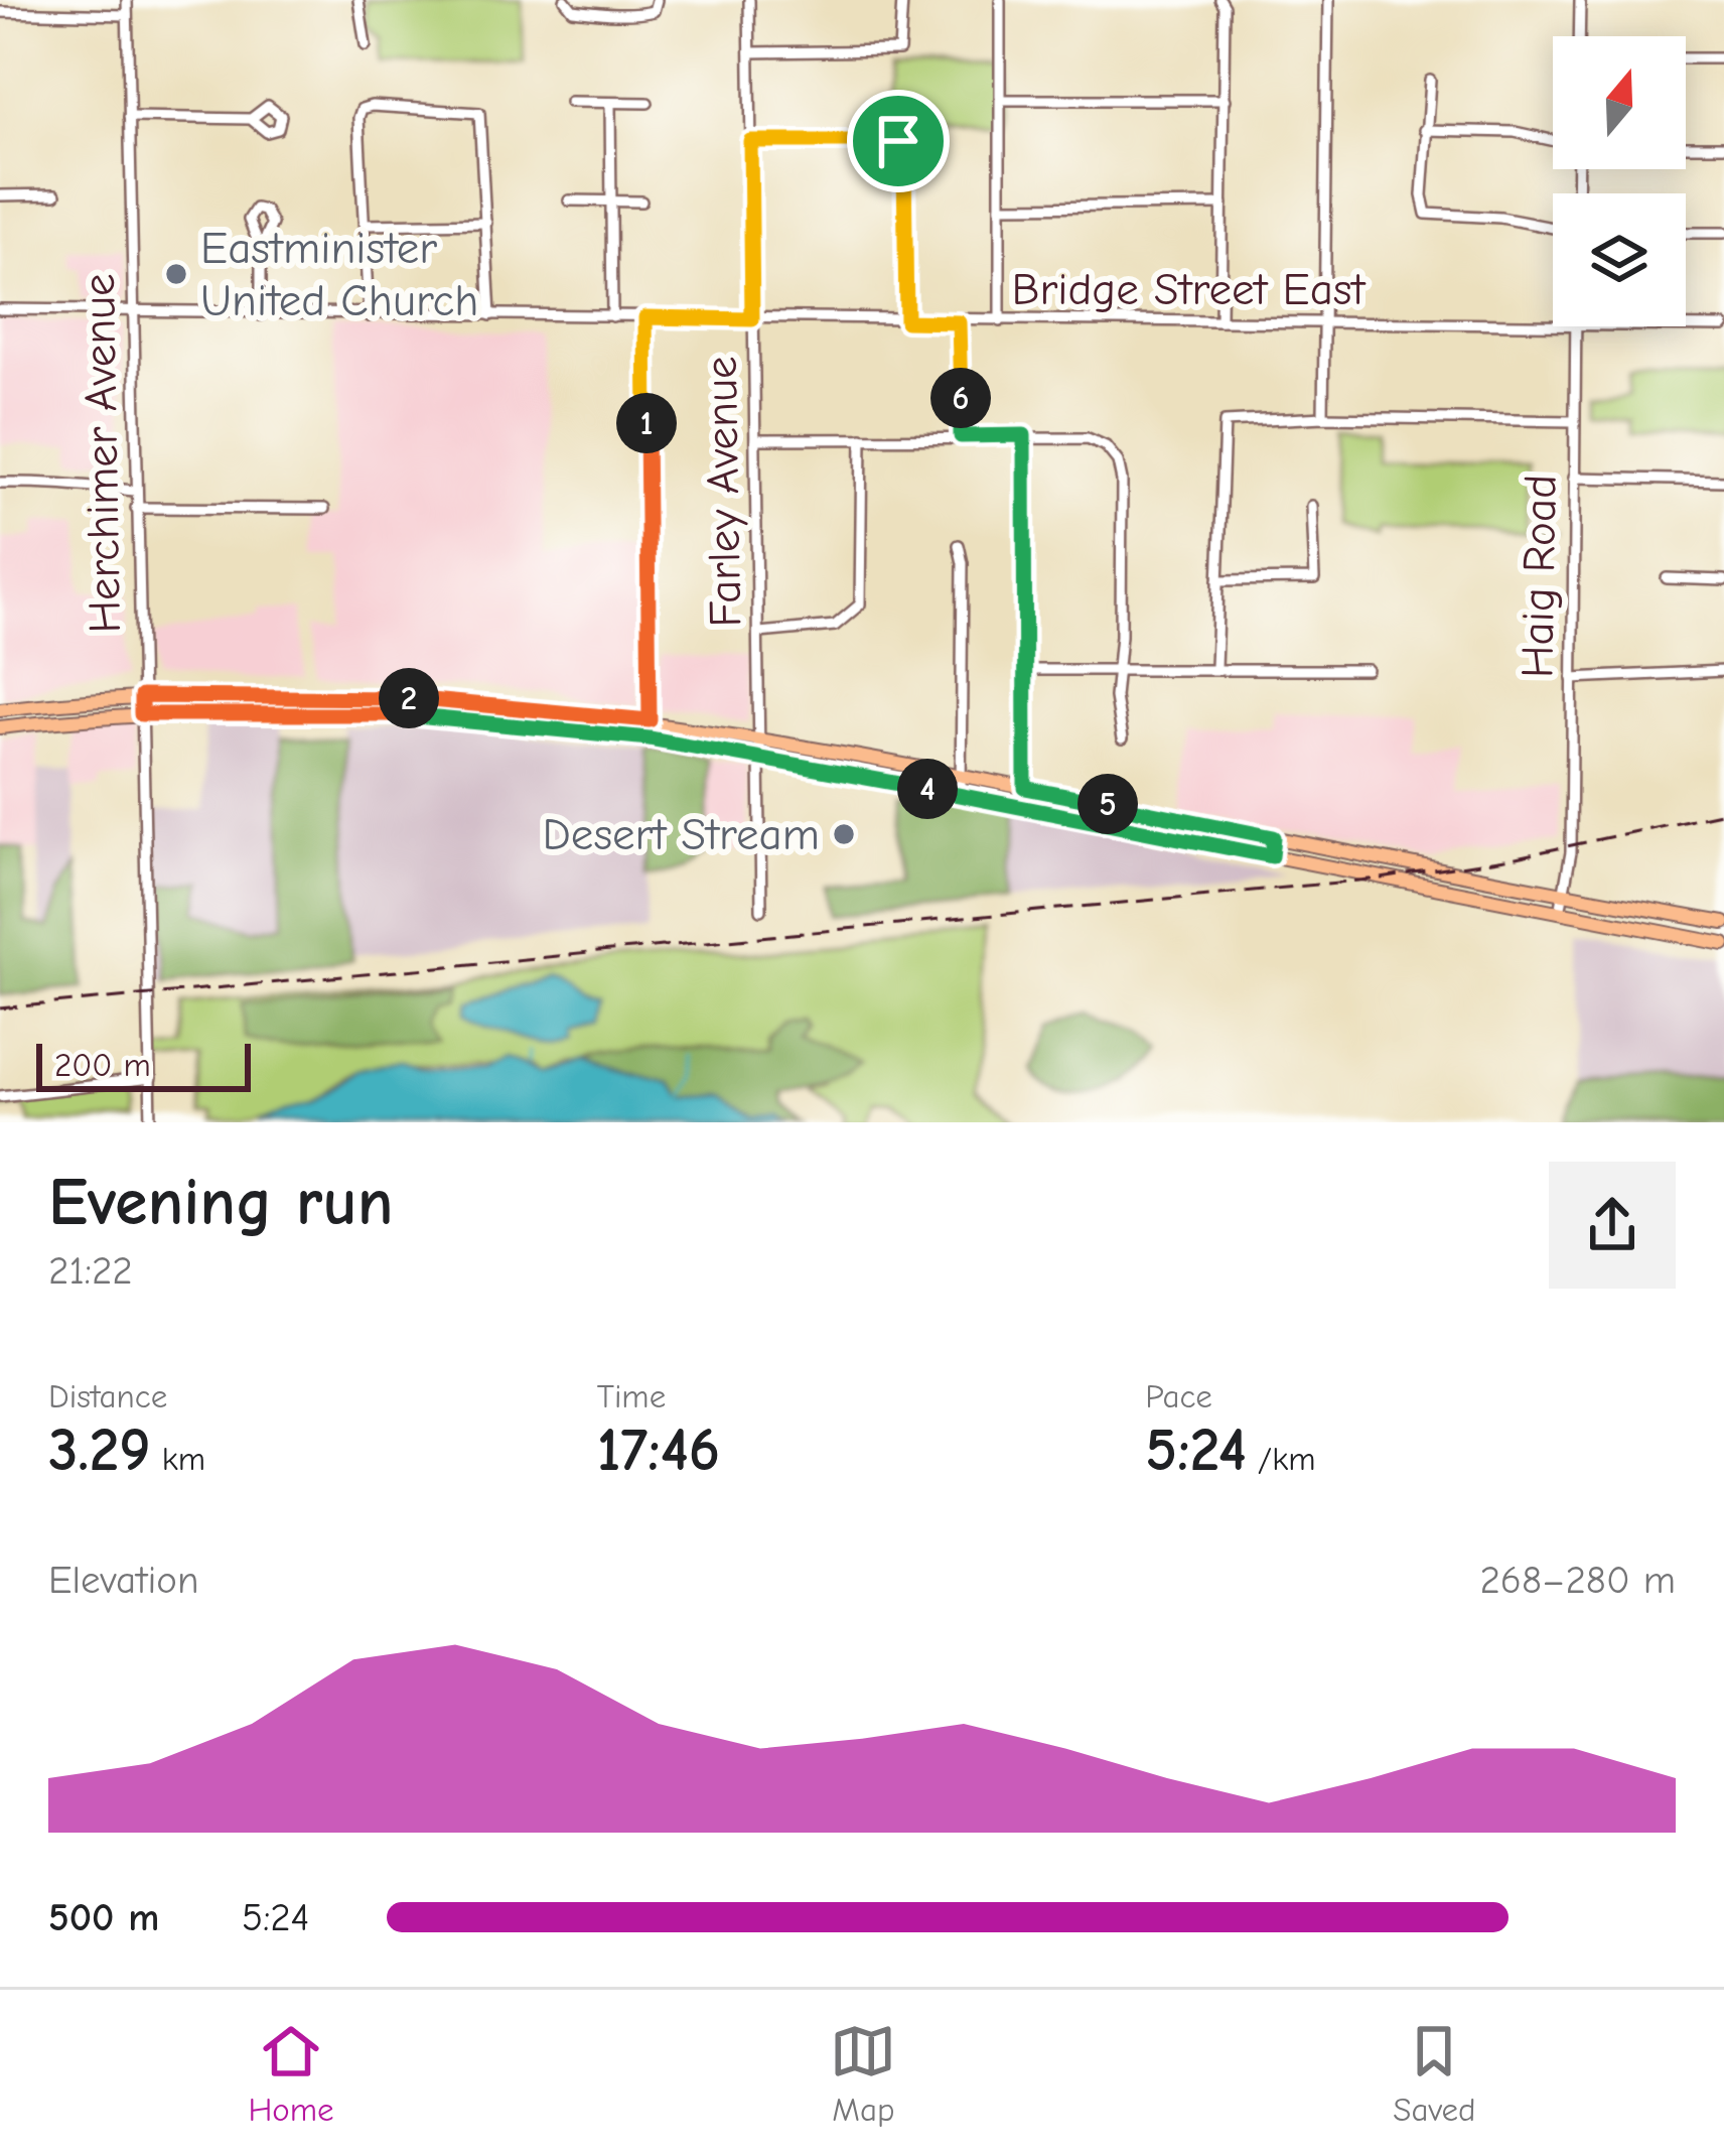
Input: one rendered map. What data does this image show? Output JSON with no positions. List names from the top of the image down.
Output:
{
  "streets": {
    "street": [
      "Bridge Street East",
      "Herchimer Avenue",
      "Farley Avenue",
      "Haig Road"
    ]
  },
  "crossings": [
    ["Bridge Street East", "Herchimer Avenue"],
    ["Bridge Street East", "Farley Avenue"]
  ],
  "places": ["Eastminister United Church", "Desert Stream"],
  "scale_bar": "200 m",
  "north": "top",
  "page": {
    "pins": [
      "6",
      "1",
      "2",
      "4",
      "5"
    ],
    "scale": "200 m",
    "heading": ["Evening run", "21:22"],
    "stats": [
      ["Distance", "3.29 km"],
      ["Time", "17:46"],
      ["Pace", "5:24 /km"]
    ],
    "chart": ["Elevation", "268–280 m"],
    "list": [
      {
        "name": "500 m",
        "note": "5:24"
      }
    ],
    "tabs": ["Home", "Map", "Saved"]
  }
}
